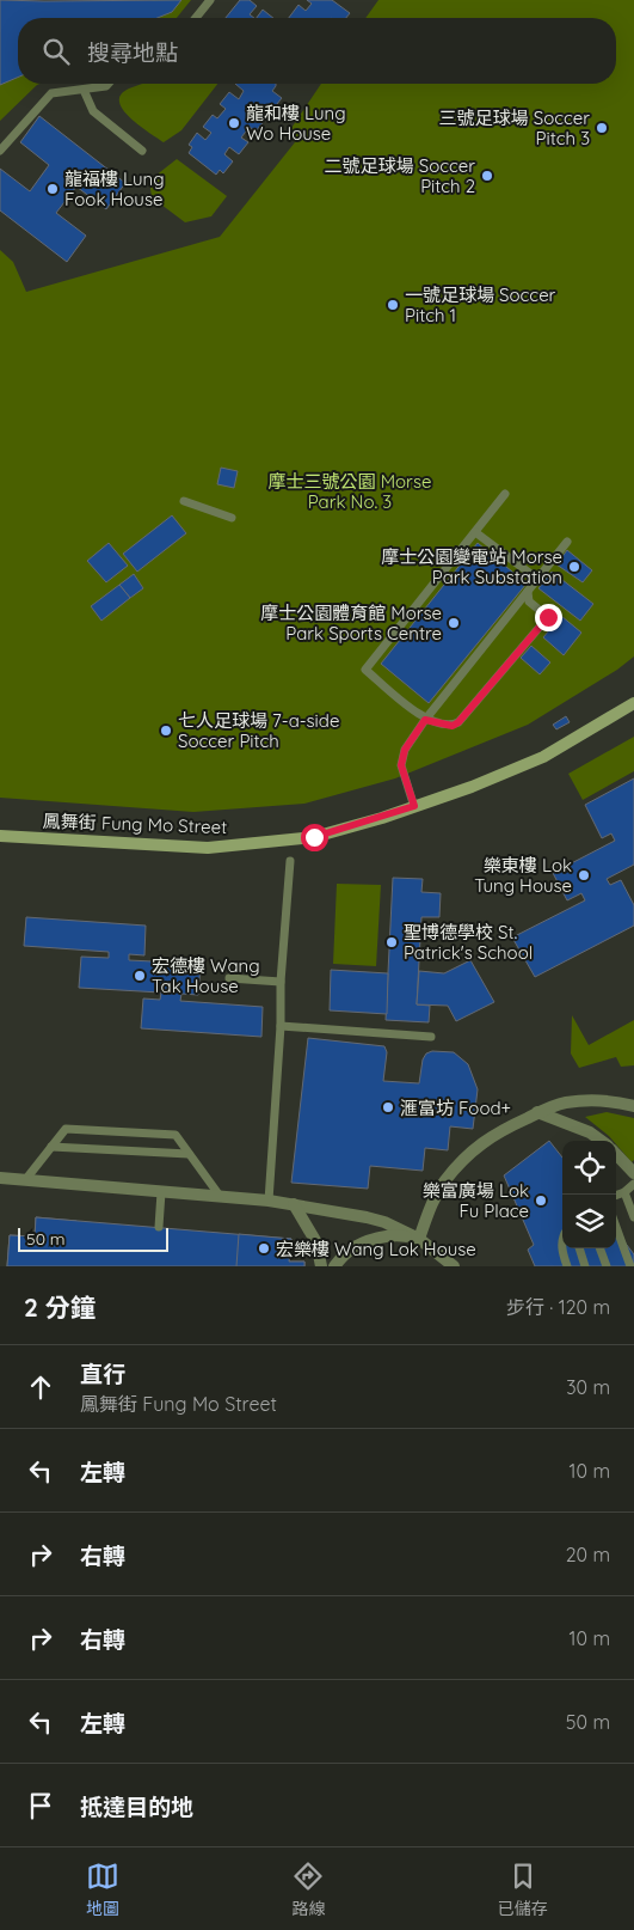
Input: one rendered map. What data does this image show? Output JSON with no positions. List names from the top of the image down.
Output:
{
  "streets": {
    "main road": ["鳳舞街 Fung Mo Street"]
  },
  "parks": ["摩士三號公園 Morse Park No. 3"],
  "places": [
    "龍和樓 Lung Wo House",
    "三號足球場 Soccer Pitch 3",
    "二號足球場 Soccer Pitch 2",
    "龍福樓 Lung Fook House",
    "一號足球場 Soccer Pitch 1",
    "摩士公園變電站 Morse Park Substation",
    "摩士公園體育館 Morse Park Sports Centre",
    "七人足球場 7-a-side Soccer Pitch",
    "樂東樓 Lok Tung House",
    "聖博德學校 St. Patrick's School",
    "宏德樓 Wang Tak House",
    "滙富坊 Food+",
    "樂富廣場 Lok Fu Place",
    "宏樂樓 Wang Lok House"
  ],
  "scale_bar": "50 m",
  "page": {
    "search": "搜尋地點",
    "scale": "50 m",
    "heading": ["2 分鐘", "步行 · 120 m"],
    "list": [
      ["直行", "鳳舞街 Fung Mo Street", "30 m"],
      ["左轉", "10 m"],
      ["右轉", "20 m"],
      ["右轉", "10 m"],
      ["左轉", "50 m"],
      "抵達目的地"
    ],
    "nav": ["地圖", "路線", "已儲存"]
  }
}
